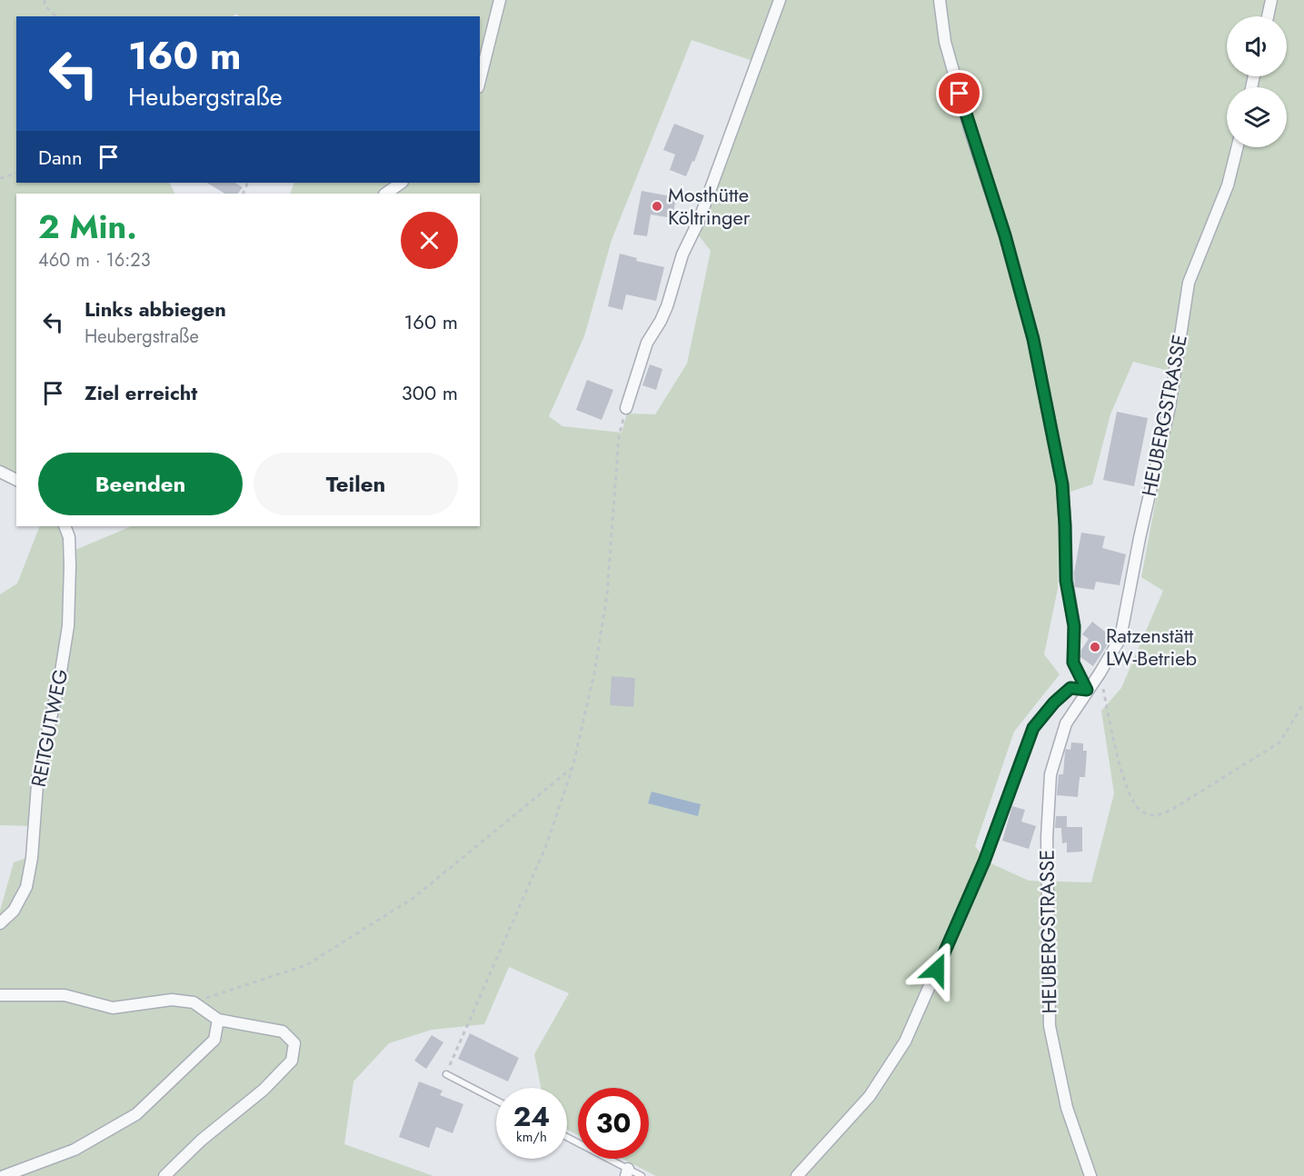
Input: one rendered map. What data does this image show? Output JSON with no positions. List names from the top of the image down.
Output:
{
  "streets": {
    "street": ["HEUBERGSTRASSE", "REITGUTWEG"]
  },
  "places": ["Mosthütte Költringer", "Ratzenstätt LW-Betrieb"],
  "page": {
    "turn": ["160 m", "Heubergstraße"],
    "then": "Dann",
    "heading": ["2 Min.", "460 m · 16:23"],
    "list": [
      {
        "name": "Links abbiegen",
        "note": "Heubergstraße",
        "value": "160 m"
      },
      {
        "name": "Ziel erreicht",
        "value": "300 m"
      }
    ],
    "buttons": ["Beenden", "Teilen"],
    "speed": "24 km/h",
    "limit": "30"
  }
}
